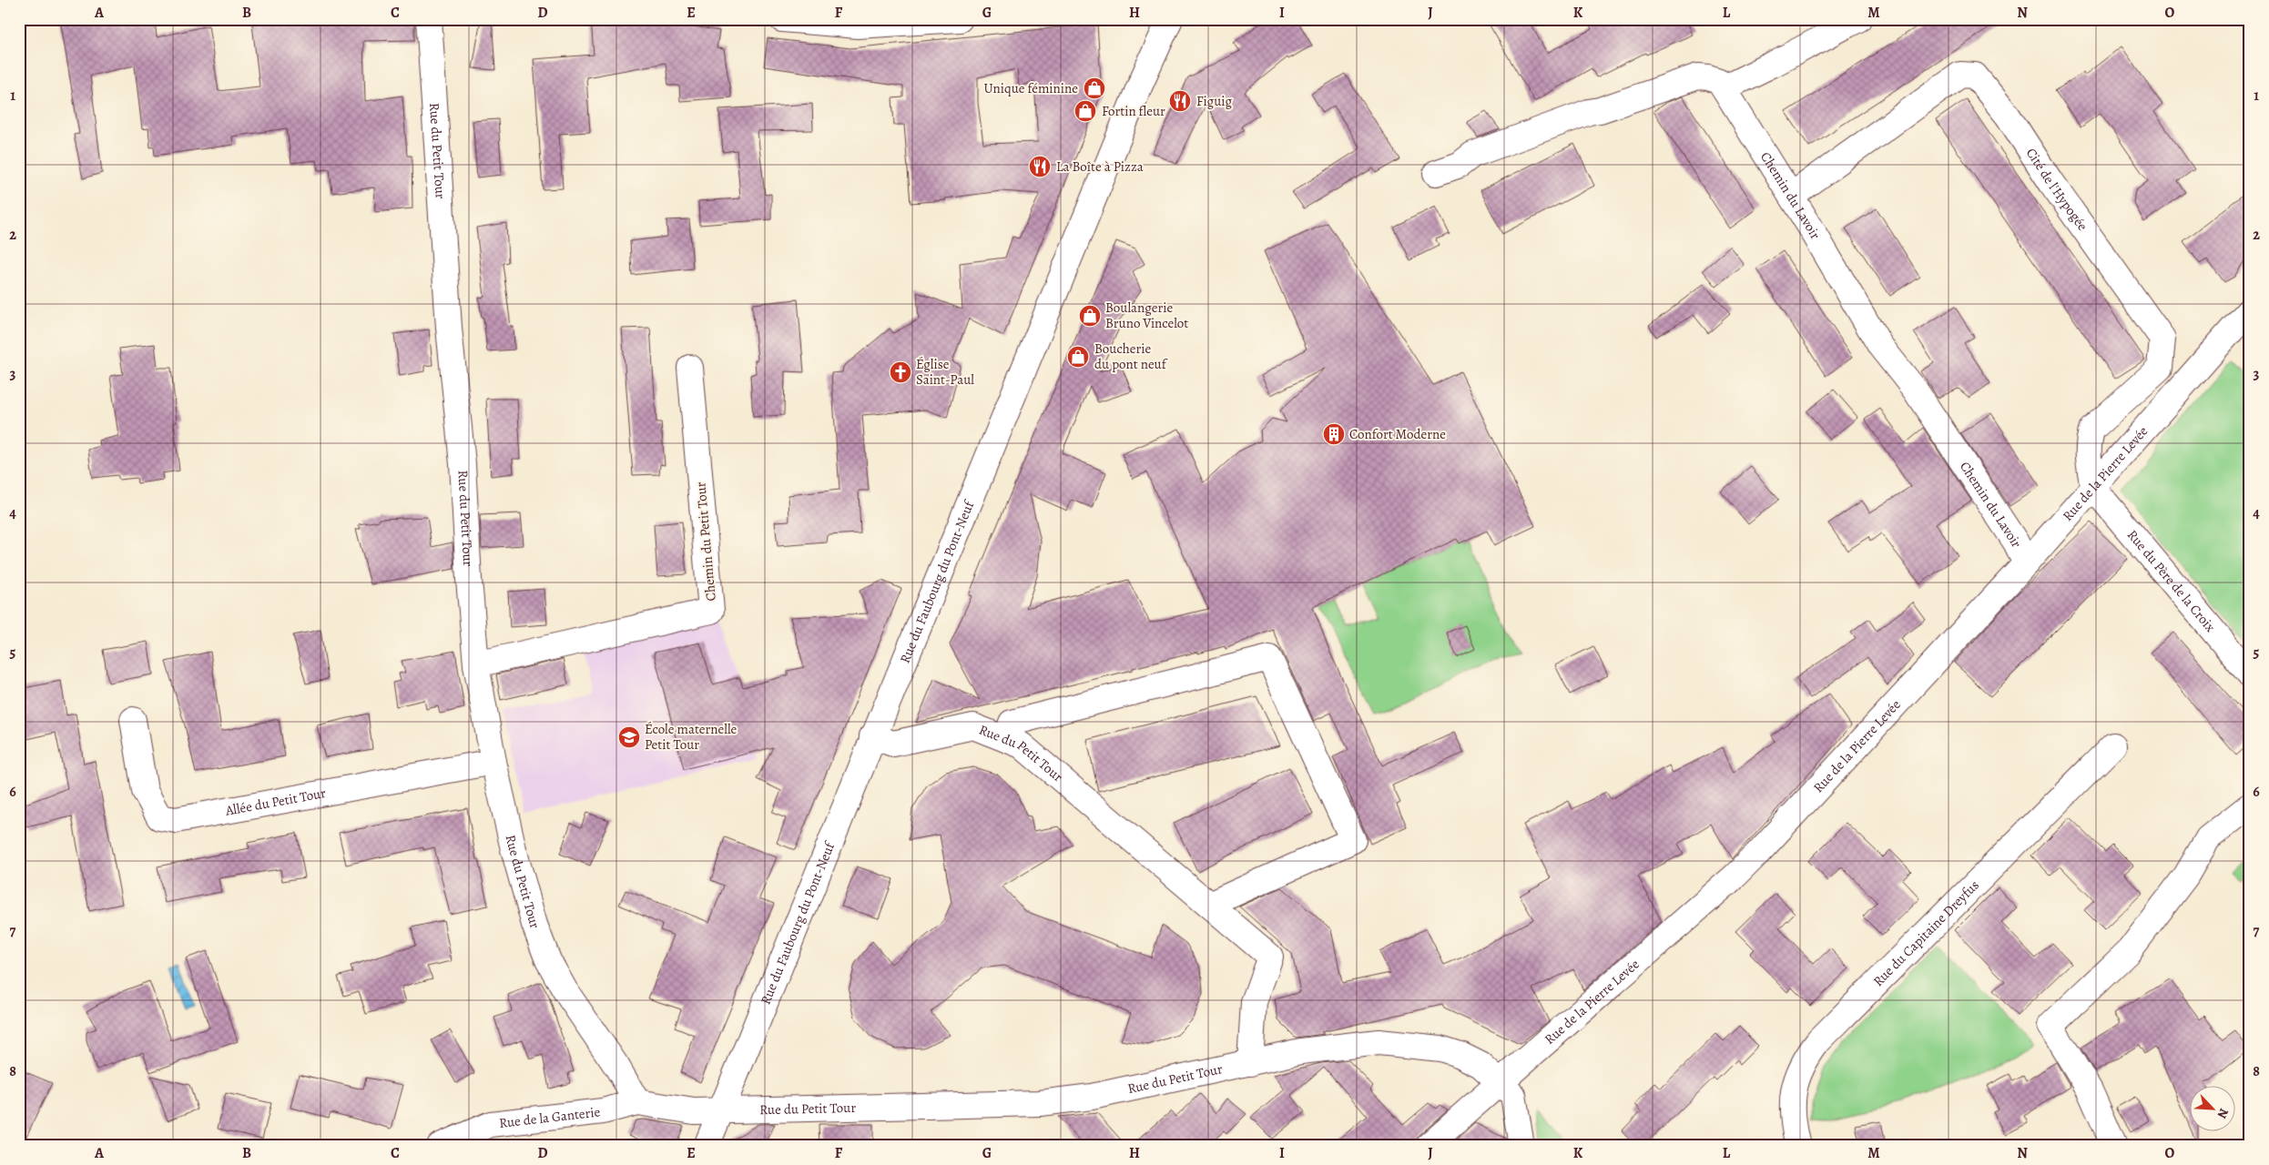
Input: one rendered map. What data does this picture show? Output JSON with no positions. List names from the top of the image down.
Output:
{
  "streets": {
    "street": [
      "Rue du Petit Tour",
      "Cité de l'Hypogée",
      "Chemin du Lavoir",
      "Rue de la Pierre Levée",
      "Chemin du Petit Tour",
      "Rue du Père de la Croix",
      "Rue du Faubourg du Pont-Neuf",
      "Allée du Petit Tour",
      "Rue du Capitaine Dreyfus",
      "Rue de la Ganterie"
    ]
  },
  "crossings": [
    ["Rue du Petit Tour", "Rue de la Pierre Levée"],
    ["Rue du Petit Tour", "Chemin du Petit Tour"],
    ["Rue du Petit Tour", "Rue du Faubourg du Pont-Neuf"],
    ["Rue du Petit Tour", "Allée du Petit Tour"],
    ["Rue du Petit Tour", "Rue de la Ganterie"],
    ["Cité de l'Hypogée", "Chemin du Lavoir"],
    ["Cité de l'Hypogée", "Rue de la Pierre Levée"],
    ["Cité de l'Hypogée", "Rue du Père de la Croix"],
    ["Chemin du Lavoir", "Rue de la Pierre Levée"],
    ["Rue de la Pierre Levée", "Rue du Père de la Croix"]
  ],
  "places": {
    "shop": [
      "Unique féminine",
      "Fortin fleur",
      "Boulangerie Bruno Vincelot",
      "Boucherie du pont neuf"
    ],
    "restaurant": ["Figuig", "La Boîte à Pizza"],
    "church": ["Église Saint-Paul"],
    "building": ["Confort Moderne"],
    "school or university": ["École maternelle Petit Tour"]
  },
  "north": "bottom right",
  "grid": {
    "columns": [
      "A",
      "B",
      "C",
      "D",
      "E",
      "F",
      "G",
      "H",
      "I",
      "J",
      "K",
      "L",
      "M",
      "N",
      "O"
    ],
    "rows": [
      "1",
      "2",
      "3",
      "4",
      "5",
      "6",
      "7",
      "8"
    ]
  }
}
